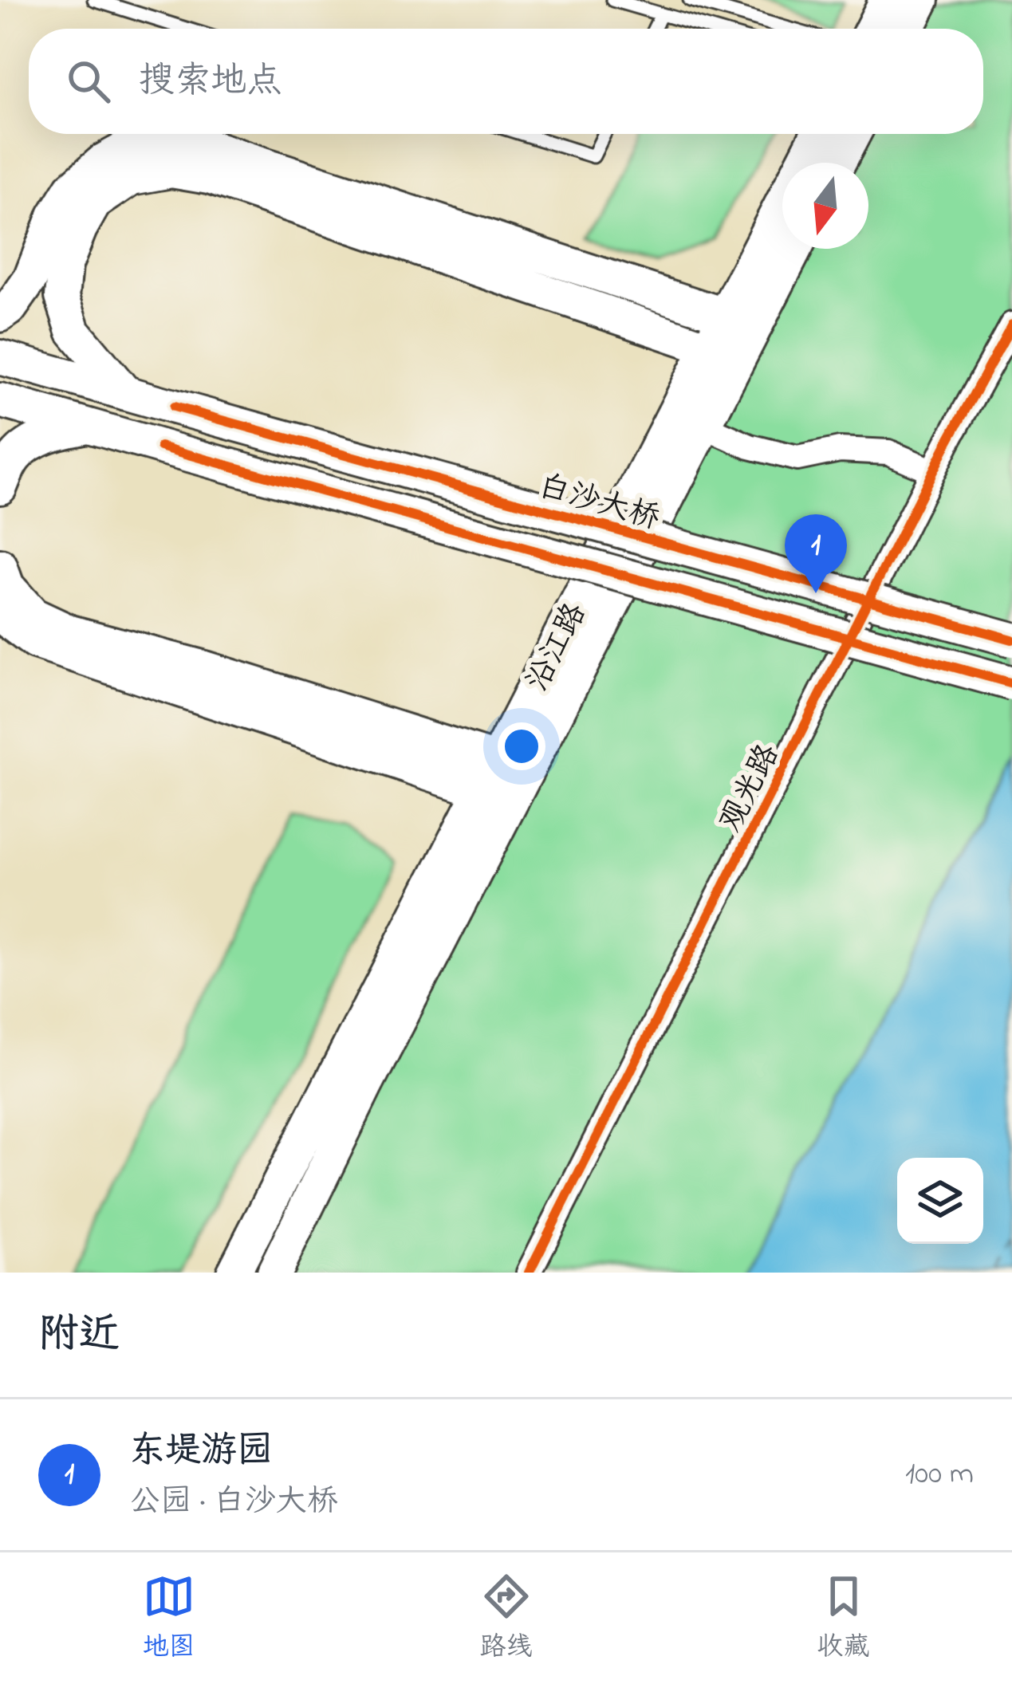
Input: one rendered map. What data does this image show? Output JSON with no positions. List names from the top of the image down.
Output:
{
  "streets": {
    "main road": ["白沙大桥", "沿江路"],
    "street": ["观光路"]
  },
  "north": "bottom",
  "page": {
    "search": "搜索地点",
    "pins": "1",
    "heading": "附近",
    "list": [
      {
        "mark": "1",
        "name": "东堤游园",
        "note": "公园 · 白沙大桥",
        "value": "100 m"
      }
    ],
    "nav": ["地图", "路线", "收藏"]
  }
}
